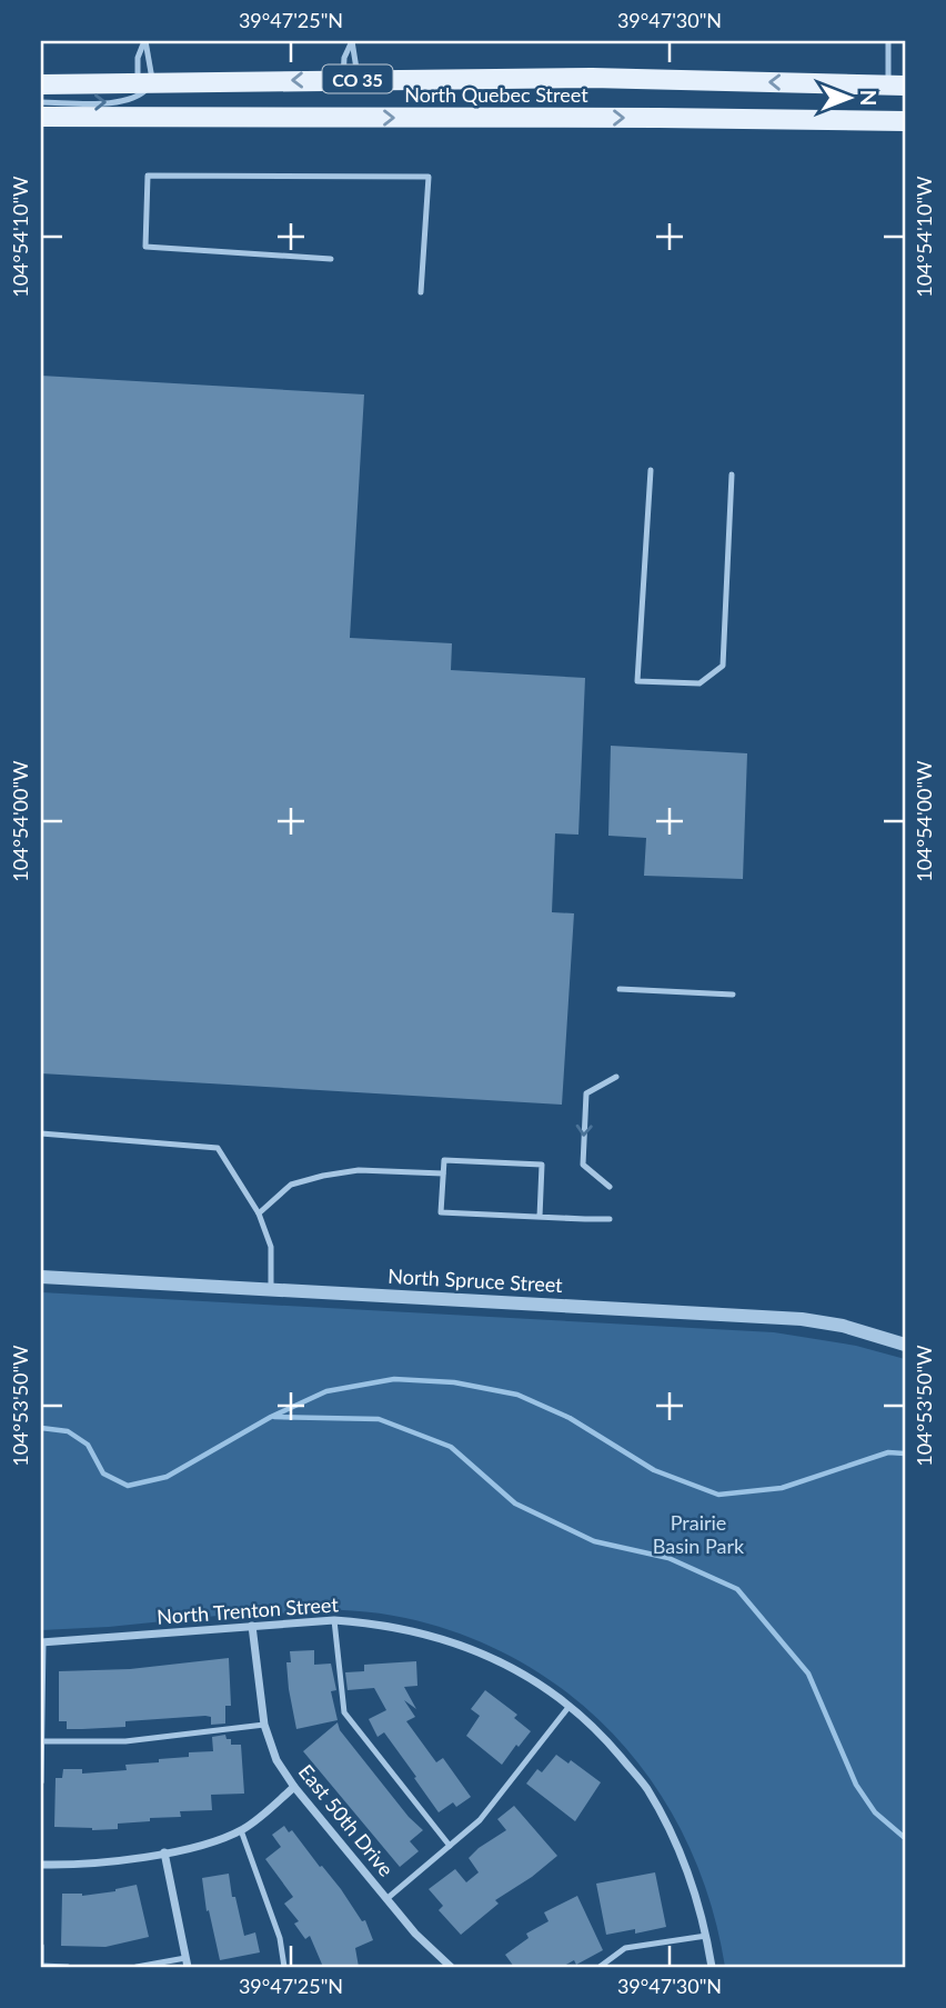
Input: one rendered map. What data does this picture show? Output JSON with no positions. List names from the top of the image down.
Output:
{
  "streets": {
    "main road": ["CO 35", "North Quebec Street"],
    "street": ["North Spruce Street", "North Trenton Street", "East 50th Drive"]
  },
  "crossings": [
    ["North Trenton Street", "East 50th Drive"]
  ],
  "parks": ["Prairie Basin Park"],
  "north": "right",
  "coordinates": [
    "39°47'25\"N",
    "39°47'30\"N",
    "104°54'10\"W",
    "104°54'00\"W",
    "104°53'50\"W"
  ]
}
